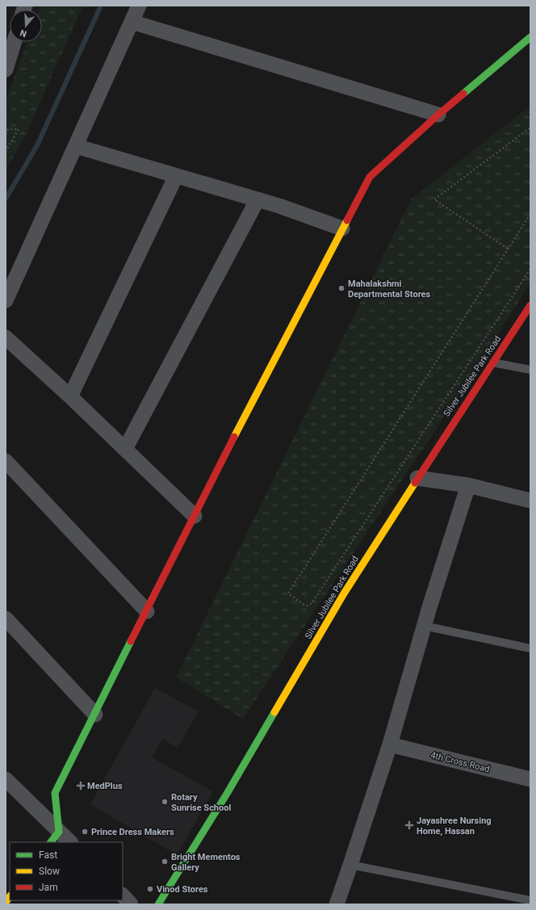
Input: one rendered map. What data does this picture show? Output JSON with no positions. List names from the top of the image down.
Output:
{
  "streets": {
    "street": ["Silver Jubilee Park Road", "4th Cross Road"]
  },
  "places": {
    "other": [
      "Mahalakshmi Departmental Stores",
      "Rotary Sunrise School",
      "Prince Dress Makers",
      "Bright Mementos Gallery",
      "Vinod Stores"
    ],
    "health": ["MedPlus", "Jayashree Nursing Home, Hassan"]
  },
  "legend": ["Fast", "Slow", "Jam"],
  "north": "bottom"
}
